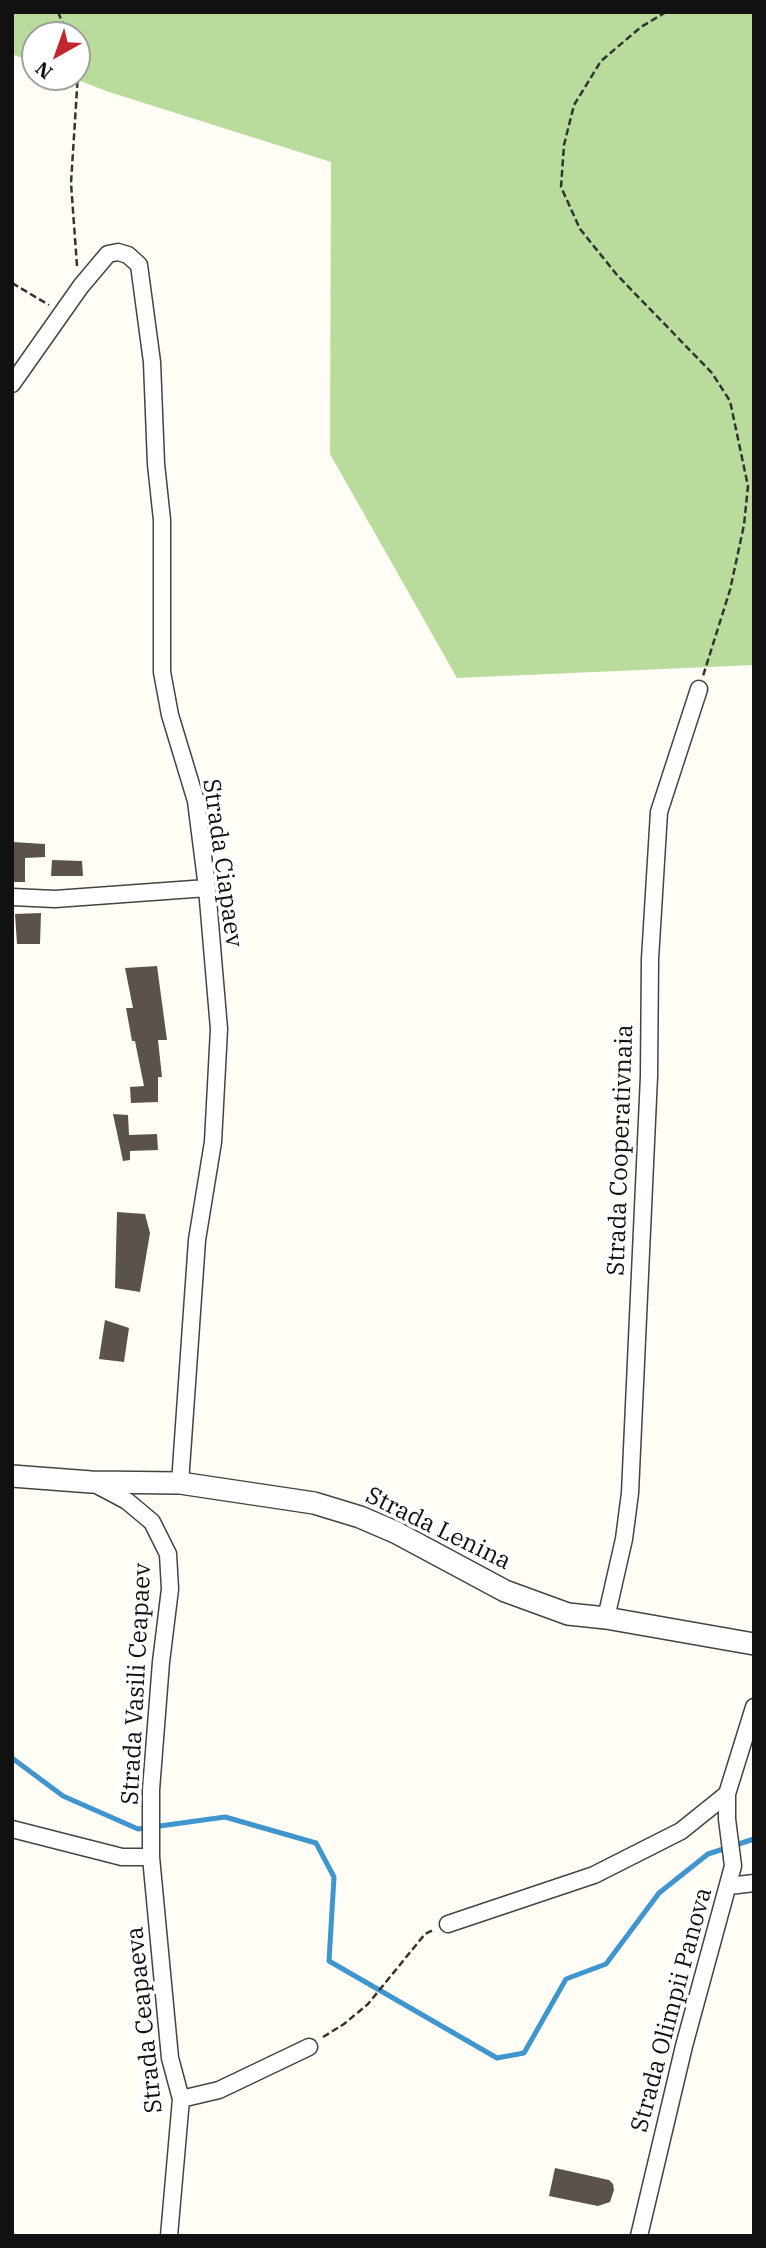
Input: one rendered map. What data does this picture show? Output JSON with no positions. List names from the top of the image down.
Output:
{
  "streets": {
    "street": [
      "Strada Ciapaev",
      "Strada Cooperativnaia",
      "Strada Lenina",
      "Strada Vasili Ceapaev",
      "Strada Olimpii Panova",
      "Strada Ceapaeva"
    ]
  },
  "crossings": [
    ["Strada Ciapaev", "Strada Lenina"],
    ["Strada Cooperativnaia", "Strada Lenina"],
    ["Strada Lenina", "Strada Vasili Ceapaev"],
    ["Strada Vasili Ceapaev", "Strada Ceapaeva"]
  ],
  "north": "bottom left"
}
